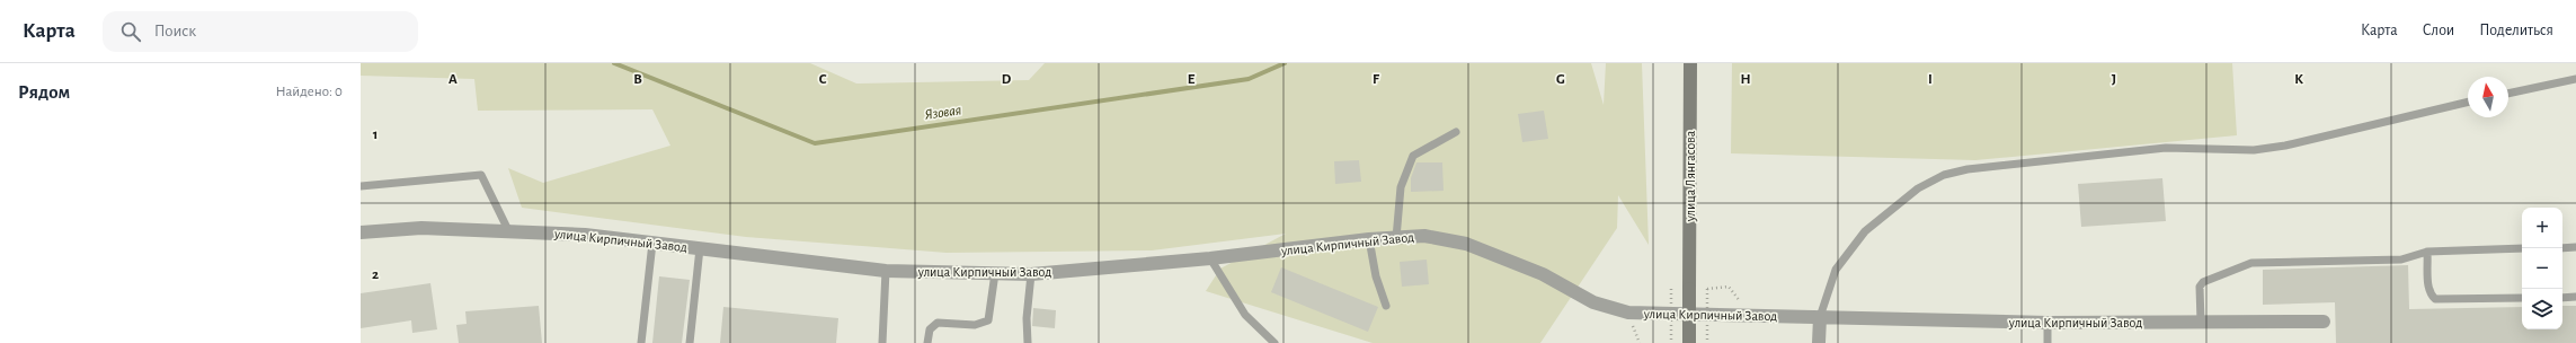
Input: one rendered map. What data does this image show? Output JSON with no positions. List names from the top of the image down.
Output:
{
  "streets": {
    "main road": ["улица Лянгасова"],
    "street": ["улица Кирпичный Завод"]
  },
  "water": ["Язовая"],
  "north": "top",
  "page": {
    "header": "Карта",
    "search": "Поиск",
    "nav": ["Карта", "Слои", "Поделиться"],
    "heading": ["Рядом", "Найдено: 0"],
    "map_buttons": ["+", "−"]
  },
  "grid": {
    "columns": [
      "A",
      "B",
      "C",
      "D",
      "E",
      "F",
      "G",
      "H",
      "I",
      "J",
      "K"
    ],
    "rows": ["1", "2"]
  }
}
